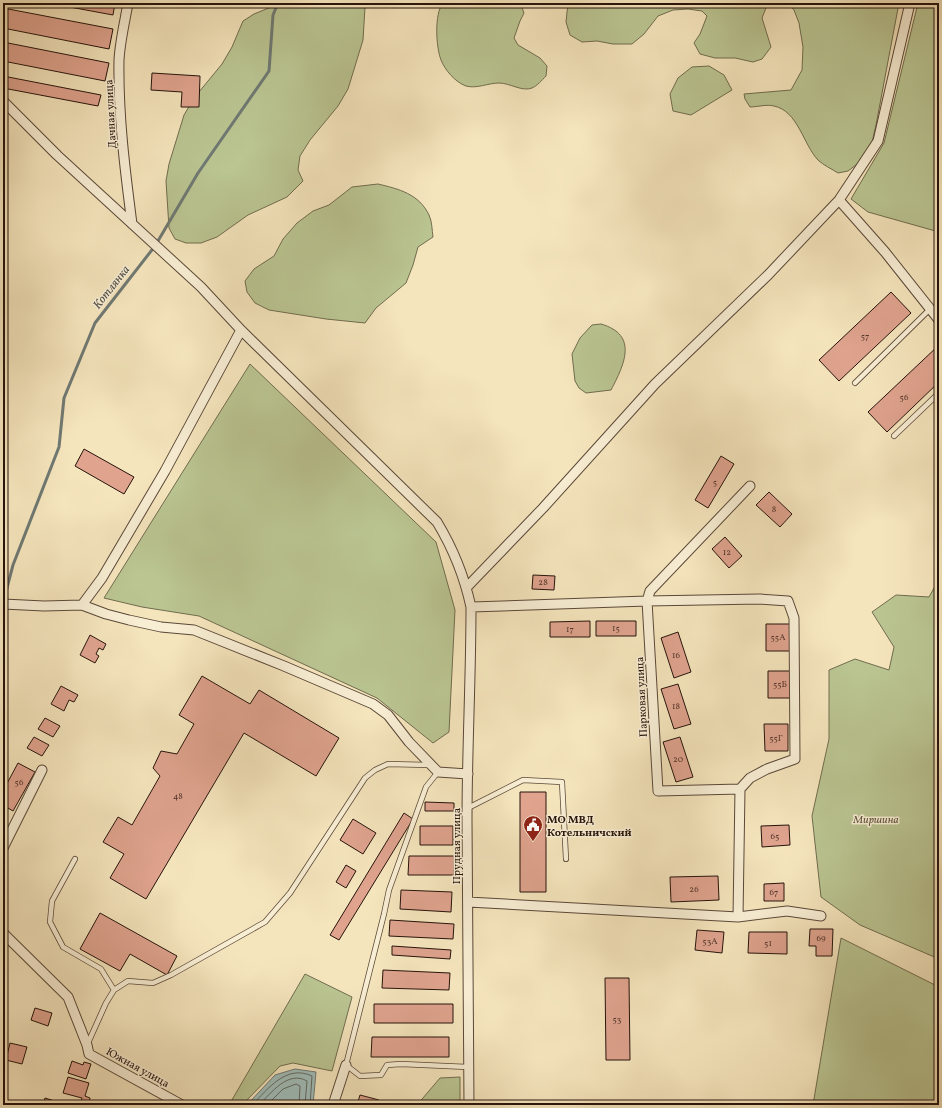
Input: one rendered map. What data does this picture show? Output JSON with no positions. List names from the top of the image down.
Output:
{
  "streets": {
    "street": [
      "Дачная улица",
      "Парковая улица",
      "Прудная улица",
      "Южная улица"
    ]
  },
  "crossings": [
    ["Дачная улица", "Прудная улица"]
  ],
  "water": ["Котлянка"],
  "parks": ["Миршина"],
  "places": {
    "public building": ["МО МВД Котельничский"]
  },
  "house_numbers": [
    "57",
    "56",
    "5",
    "8",
    "12",
    "28",
    "15",
    "17",
    "55А",
    "16",
    "55Б",
    "18",
    "55Г",
    "20",
    "56",
    "48",
    "65",
    "26",
    "67",
    "69",
    "53А",
    "51",
    "53"
  ]
}
